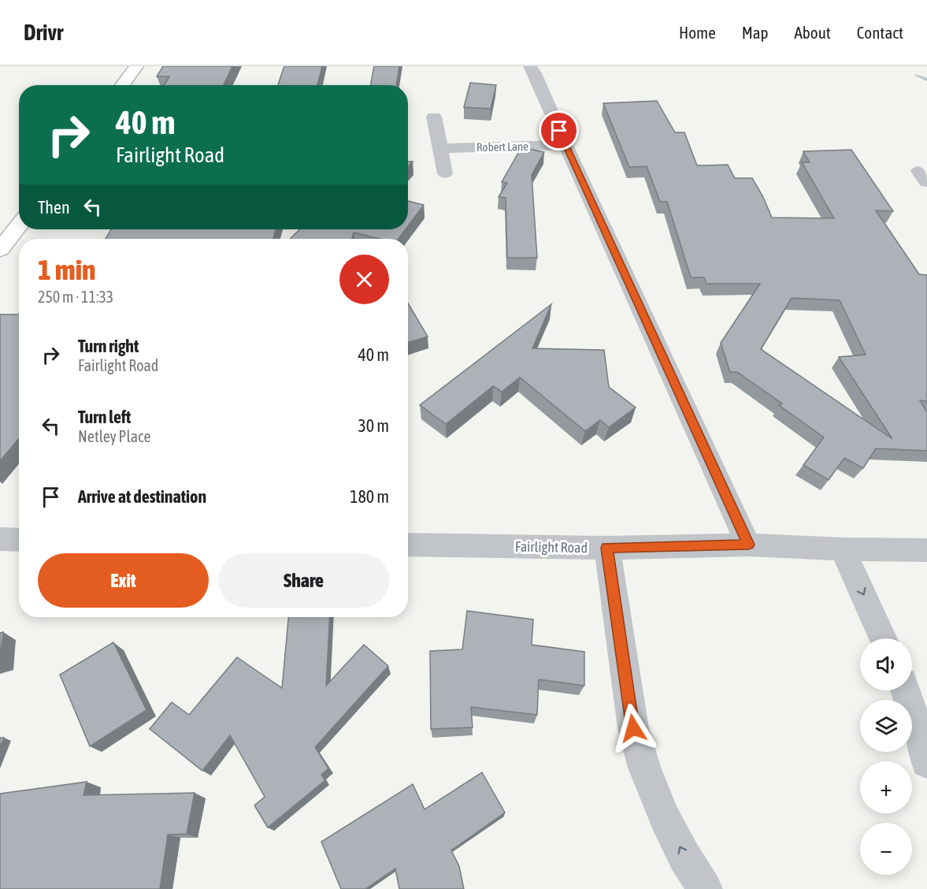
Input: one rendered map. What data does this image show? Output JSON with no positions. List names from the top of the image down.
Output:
{
  "streets": {
    "street": ["Robert Lane", "Fairlight Road"]
  },
  "page": {
    "header": "Drivr",
    "nav": [
      "Home",
      "Map",
      "About",
      "Contact"
    ],
    "turn": ["40 m", "Fairlight Road"],
    "then": "Then",
    "heading": ["1 min", "250 m · 11:33"],
    "list": [
      {
        "name": "Turn right",
        "note": "Fairlight Road",
        "value": "40 m"
      },
      {
        "name": "Turn left",
        "note": "Netley Place",
        "value": "30 m"
      },
      {
        "name": "Arrive at destination",
        "value": "180 m"
      }
    ],
    "buttons": ["Exit", "Share"],
    "map_buttons": ["+", "−"]
  }
}
